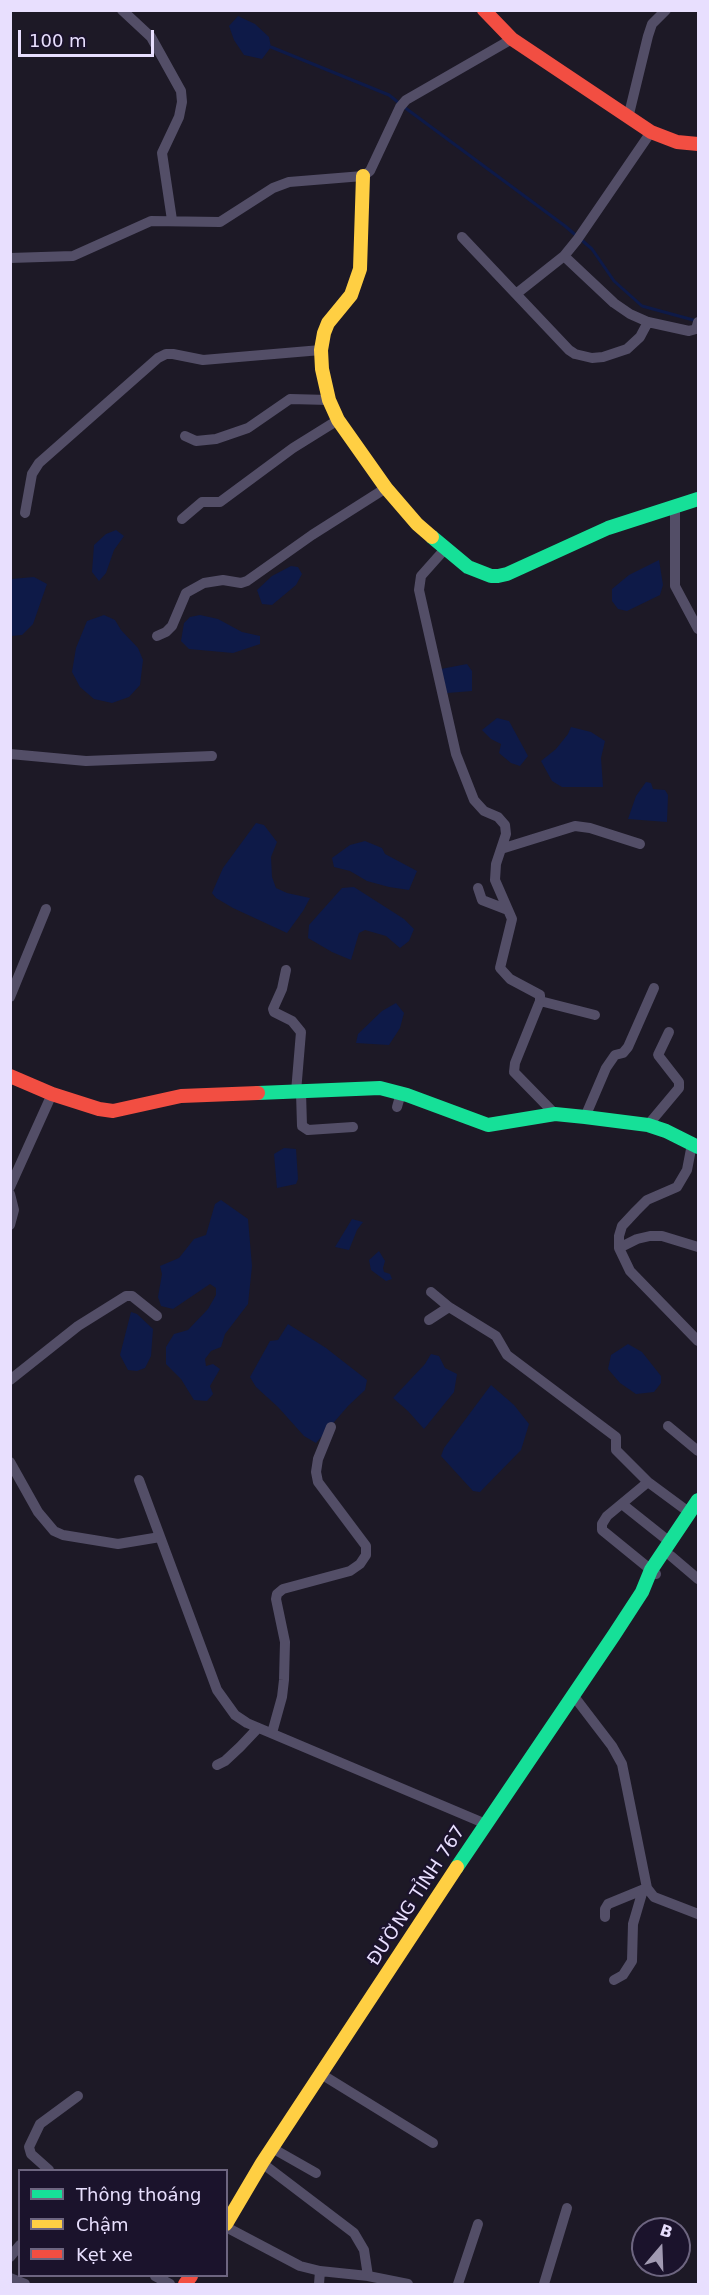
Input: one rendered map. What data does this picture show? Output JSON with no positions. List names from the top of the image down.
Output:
{
  "streets": {
    "street": ["ĐƯỜNG TỈNH 767"]
  },
  "legend": ["Thông thoáng", "Chậm", "Kẹt xe"],
  "scale_bar": "100 m",
  "north": "top"
}
